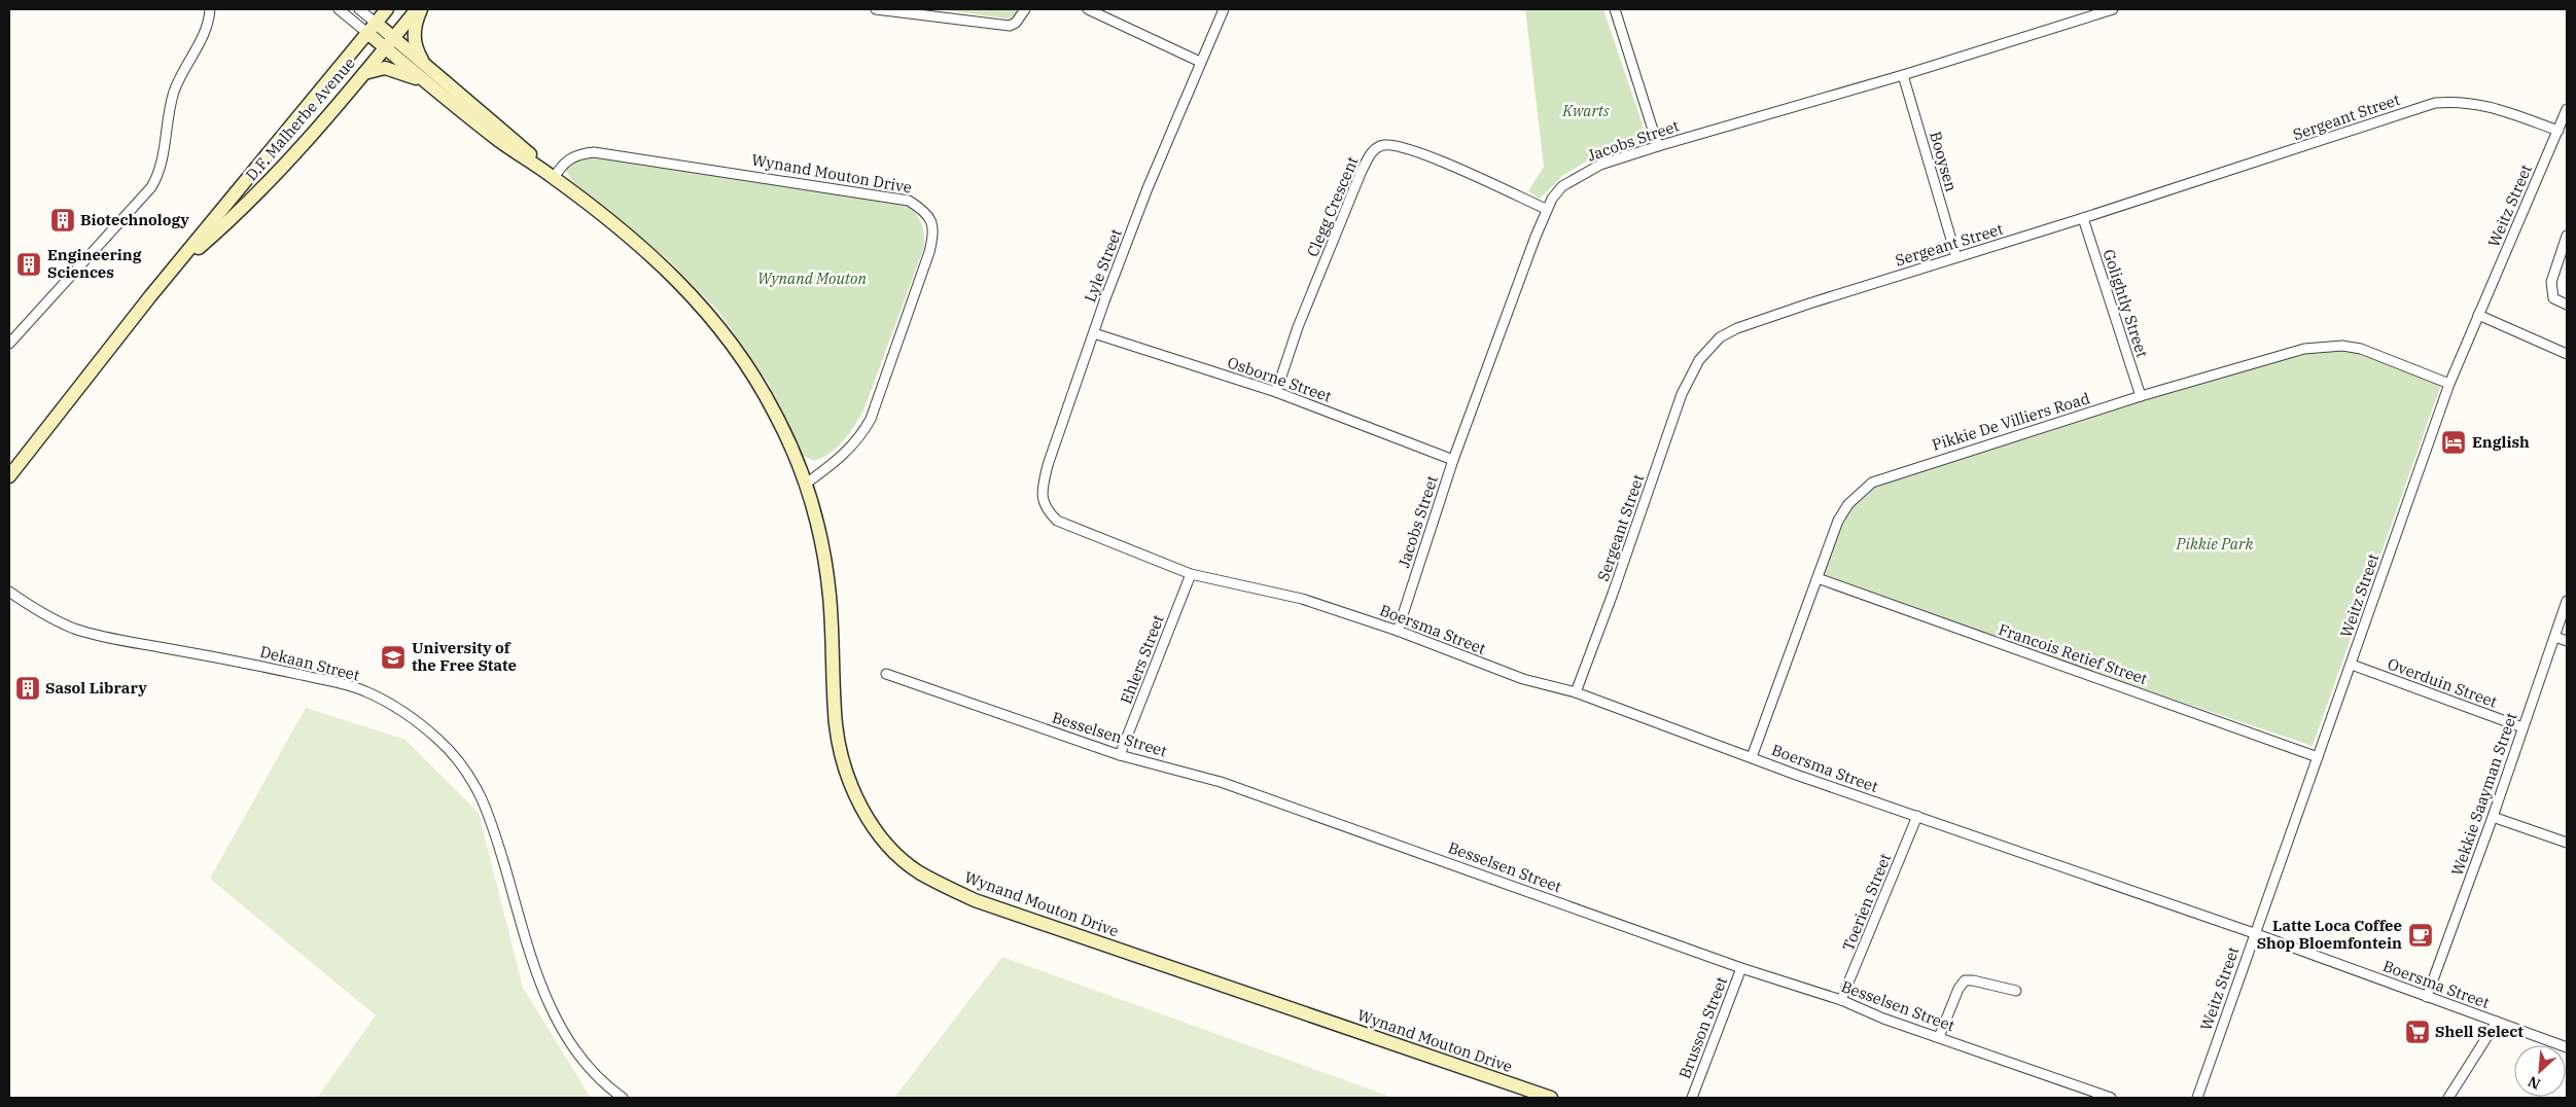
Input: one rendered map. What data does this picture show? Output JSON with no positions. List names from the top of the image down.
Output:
{
  "streets": {
    "street": [
      "Sergeant Street",
      "D.F. Malherbe Avenue",
      "Jacobs Street",
      "Booysen",
      "Wynand Mouton Drive",
      "Weitz Street",
      "Clegg Crescent",
      "Lyle Street",
      "Golightly Street",
      "Osborne Street",
      "Pikkie De Villiers Road",
      "Boersma Street",
      "Francois Retief Street",
      "Ehlers Street",
      "Dekaan Street",
      "Overduin Street",
      "Besselsen Street",
      "Wekkie Saayman Street",
      "Toerien Street",
      "Brusson Street"
    ]
  },
  "crossings": [
    ["Sergeant Street", "Booysen"],
    ["Sergeant Street", "Weitz Street"],
    ["Sergeant Street", "Golightly Street"],
    ["Sergeant Street", "Boersma Street"],
    ["D.F. Malherbe Avenue", "Wynand Mouton Drive"],
    ["Jacobs Street", "Booysen"],
    ["Jacobs Street", "Clegg Crescent"],
    ["Jacobs Street", "Osborne Street"],
    ["Jacobs Street", "Boersma Street"],
    ["Weitz Street", "Pikkie De Villiers Road"],
    ["Weitz Street", "Boersma Street"],
    ["Weitz Street", "Francois Retief Street"],
    ["Weitz Street", "Overduin Street"],
    ["Clegg Crescent", "Osborne Street"],
    ["Lyle Street", "Osborne Street"],
    ["Lyle Street", "Boersma Street"],
    ["Golightly Street", "Pikkie De Villiers Road"],
    ["Pikkie De Villiers Road", "Boersma Street"],
    ["Pikkie De Villiers Road", "Francois Retief Street"],
    ["Boersma Street", "Ehlers Street"],
    ["Boersma Street", "Wekkie Saayman Street"],
    ["Boersma Street", "Toerien Street"],
    ["Ehlers Street", "Besselsen Street"],
    ["Overduin Street", "Wekkie Saayman Street"],
    ["Besselsen Street", "Toerien Street"],
    ["Besselsen Street", "Brusson Street"]
  ],
  "parks": ["Kwarts", "Wynand Mouton", "Pikkie Park"],
  "places": {
    "building": ["Biotechnology", "Engineering Sciences", "Sasol Library"],
    "hotel": ["English"],
    "school or university": ["University of the Free State"],
    "cafe": ["Latte Loca Coffee Shop Bloemfontein"],
    "supermarket": ["Shell Select"]
  },
  "north": "bottom left"
}
